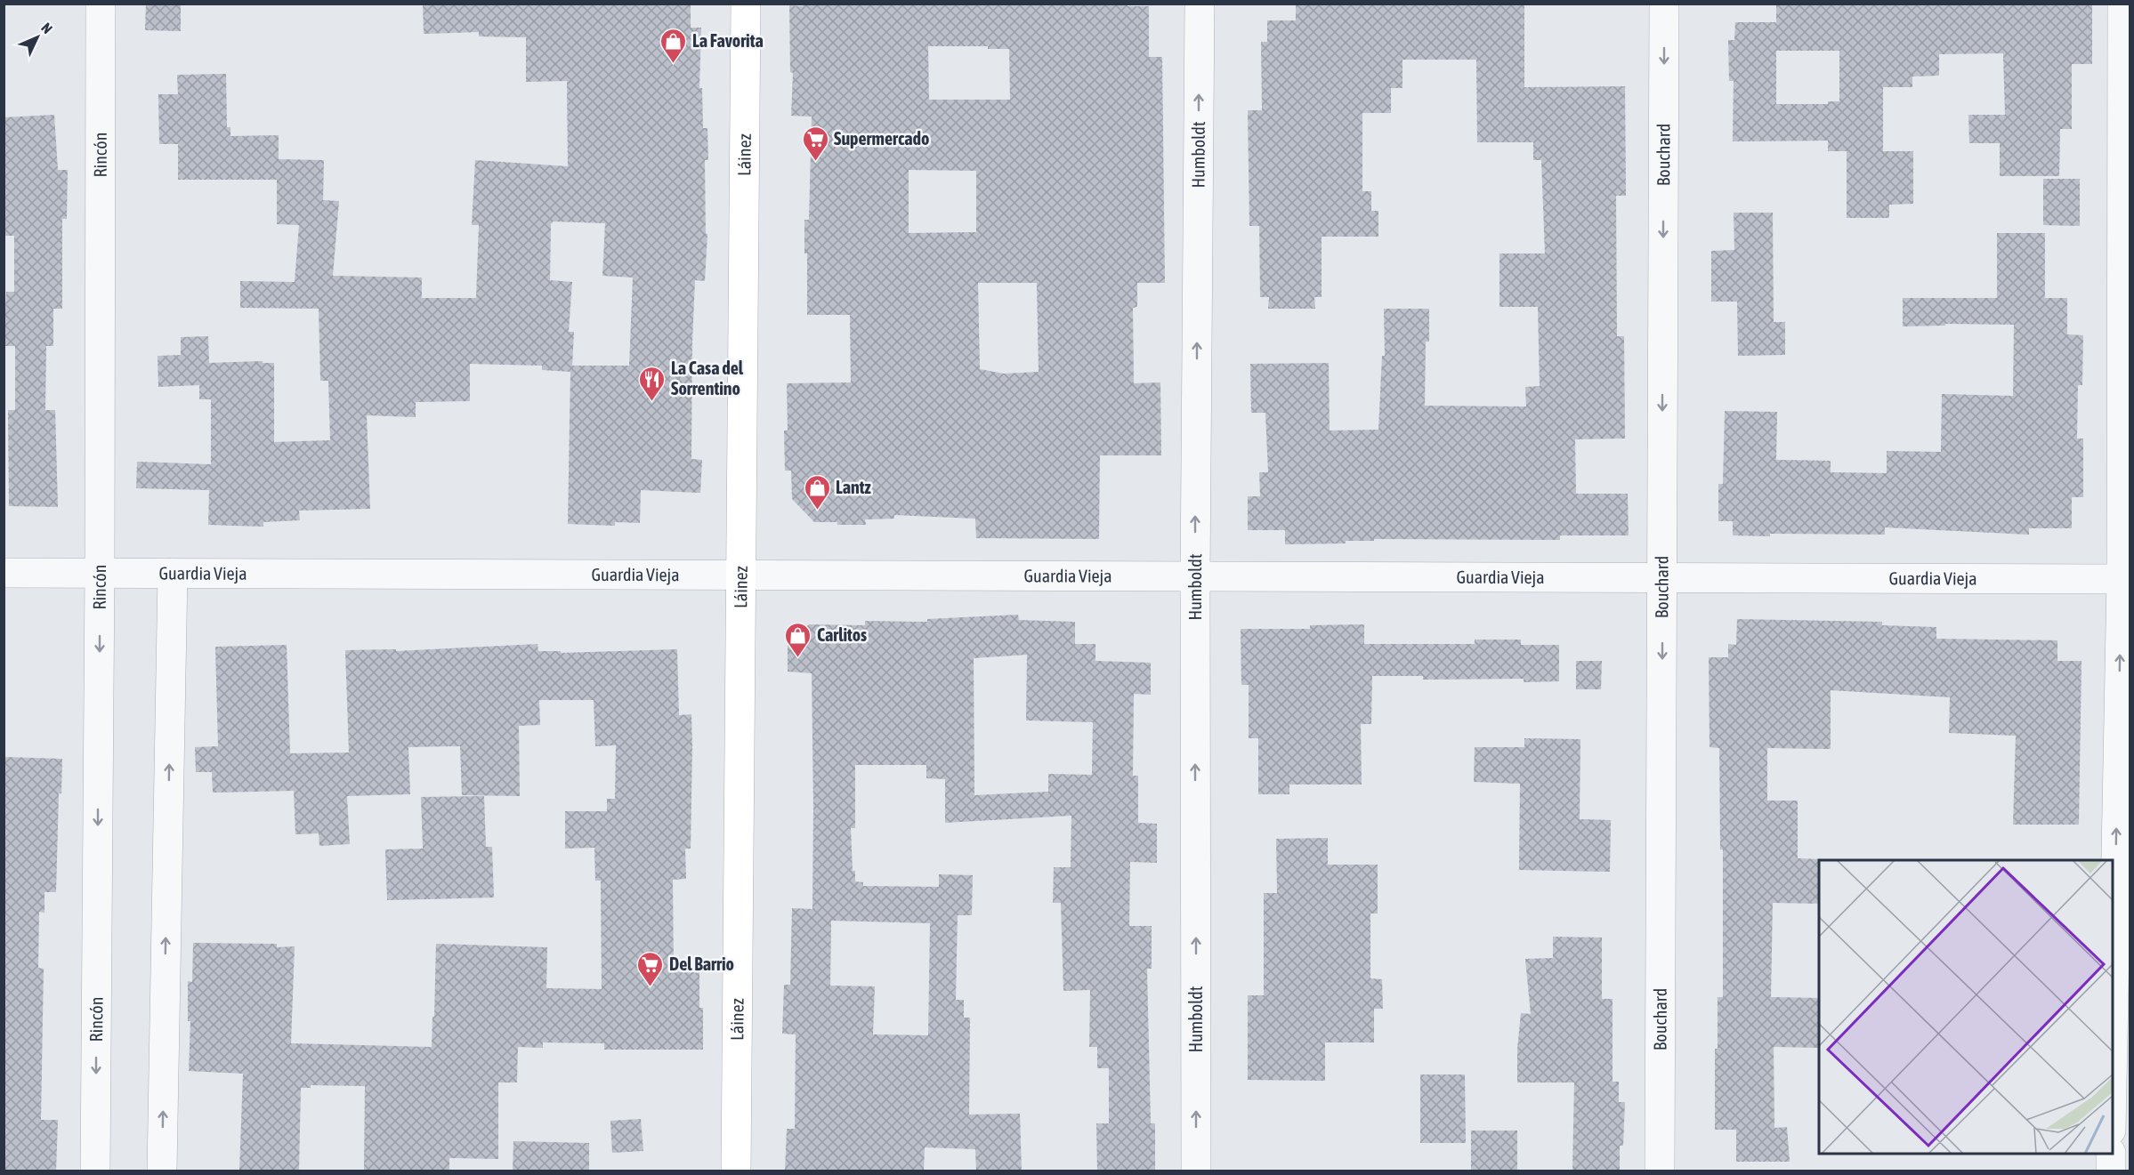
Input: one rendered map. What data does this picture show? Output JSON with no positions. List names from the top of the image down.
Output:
{
  "streets": {
    "main road": ["Láinez"],
    "street": [
      "Rincón",
      "Humboldt",
      "Bouchard",
      "Guardia Vieja"
    ]
  },
  "crossings": [
    ["Rincón", "Guardia Vieja"],
    ["Láinez", "Guardia Vieja"],
    ["Humboldt", "Guardia Vieja"],
    ["Bouchard", "Guardia Vieja"]
  ],
  "one_way": ["Humboldt", "Bouchard"],
  "places": {
    "shop": ["La Favorita", "Lantz", "Carlitos"],
    "supermarket": ["Supermercado", "Del Barrio"],
    "restaurant": ["La Casa del Sorrentino"]
  },
  "north": "top right"
}
